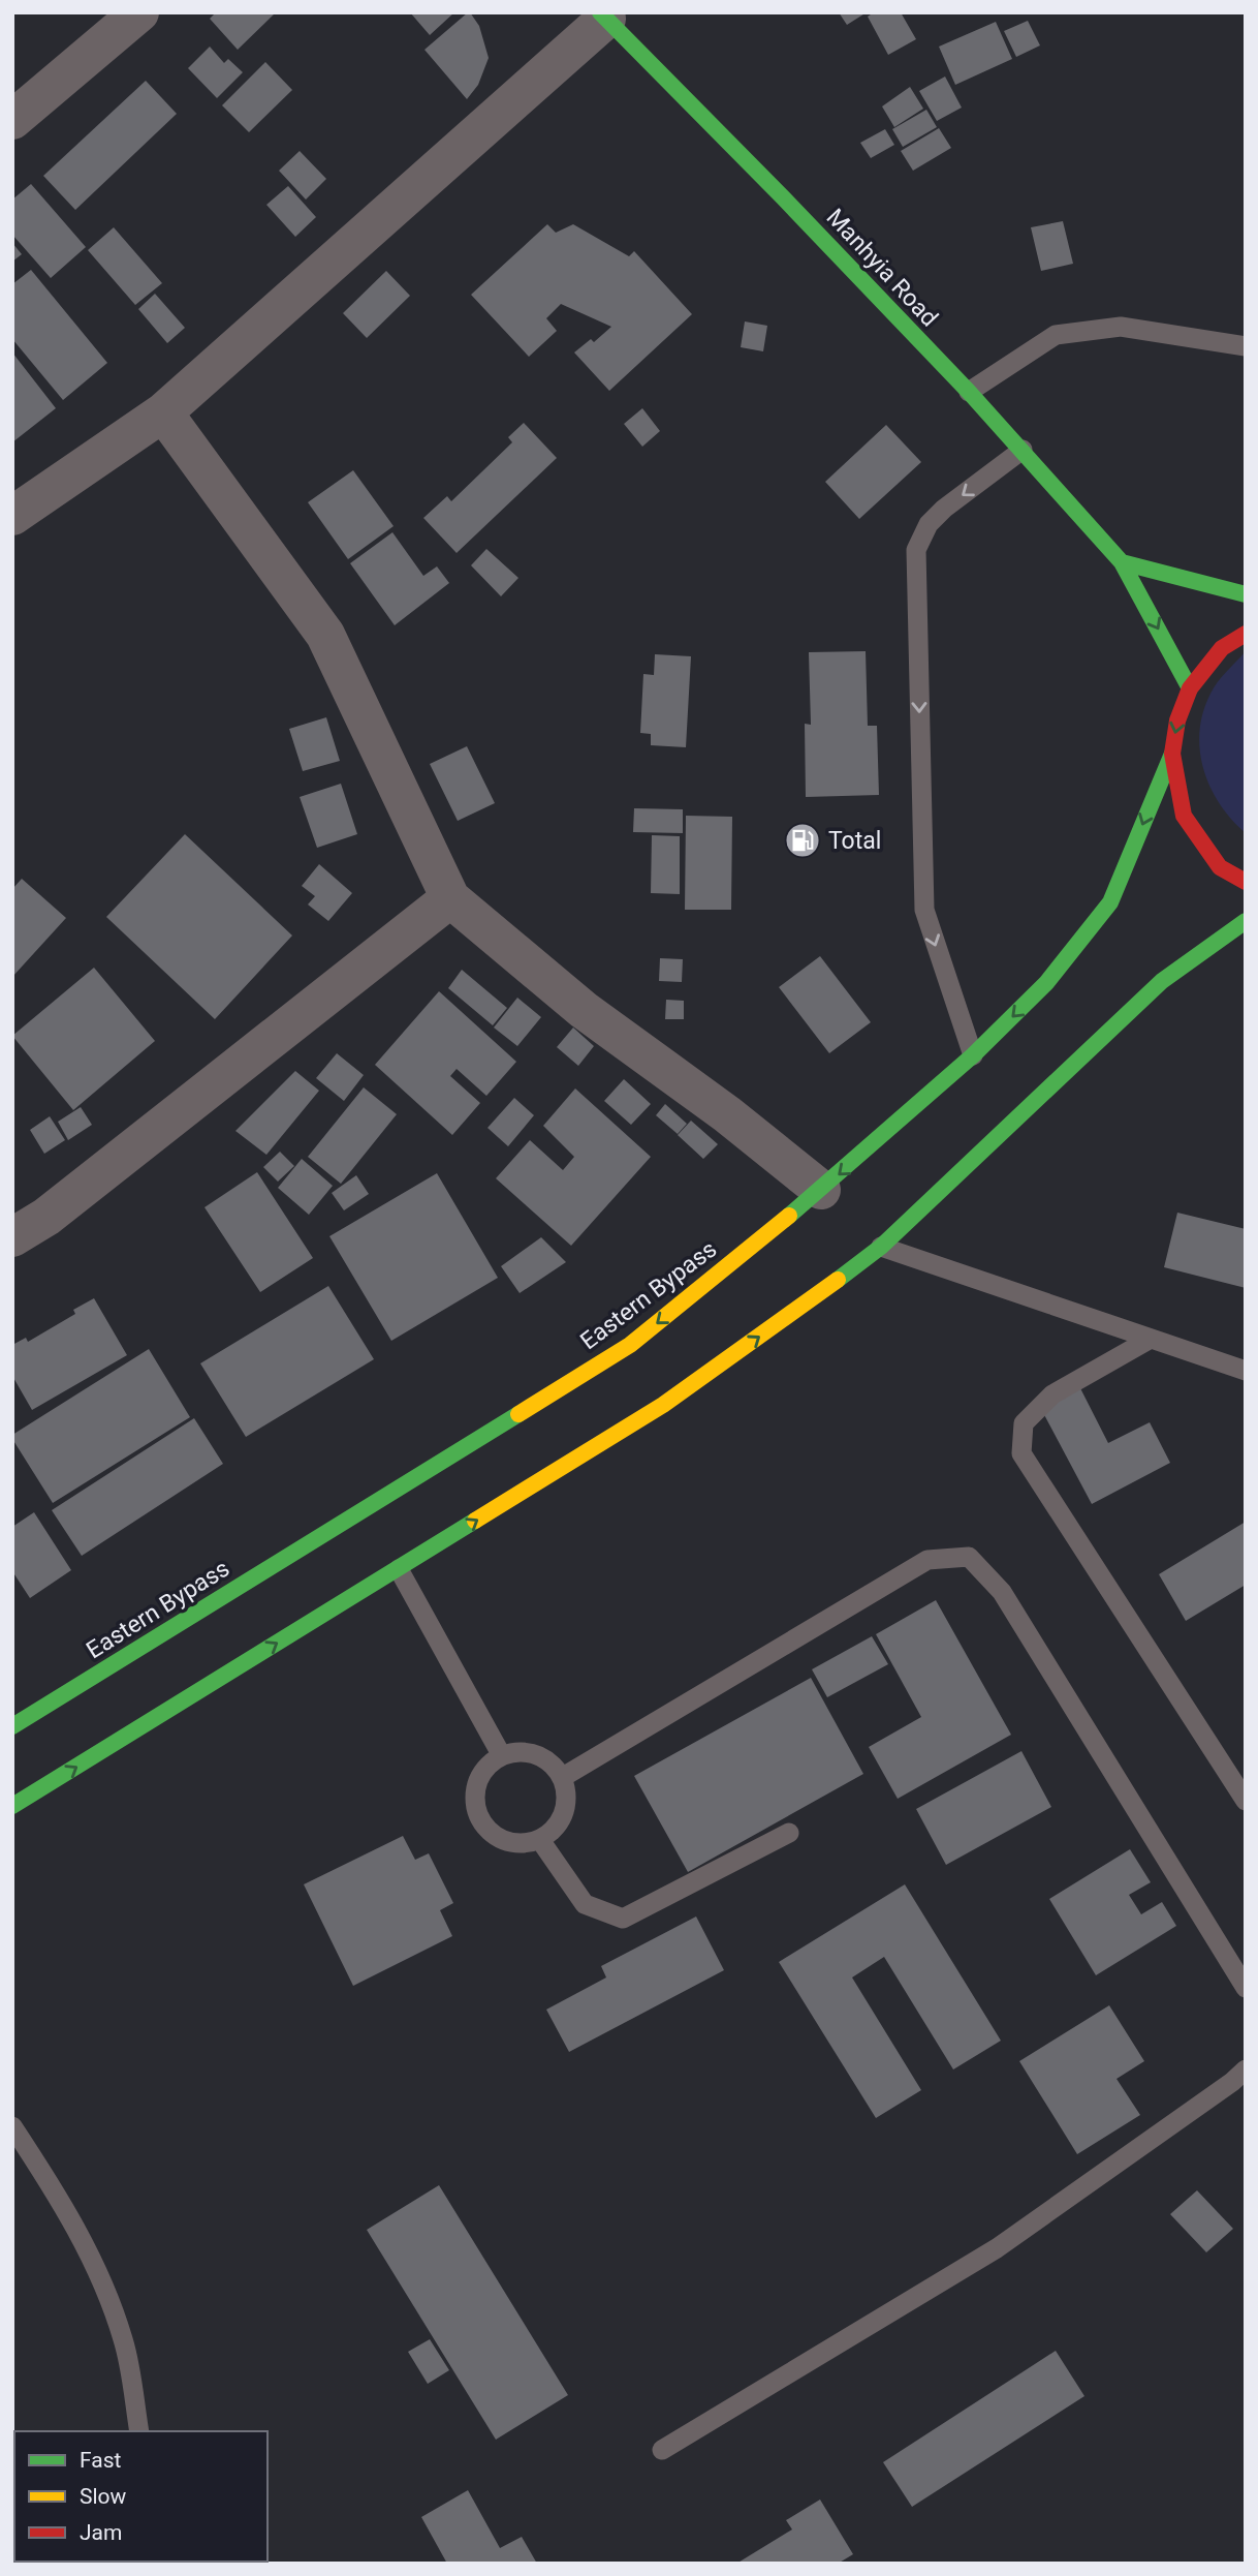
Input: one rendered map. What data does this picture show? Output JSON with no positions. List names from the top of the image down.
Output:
{
  "streets": {
    "main road": ["Manhyia Road", "Eastern Bypass"]
  },
  "places": {
    "fuel station": ["Total"]
  },
  "legend": ["Fast", "Slow", "Jam"]
}
